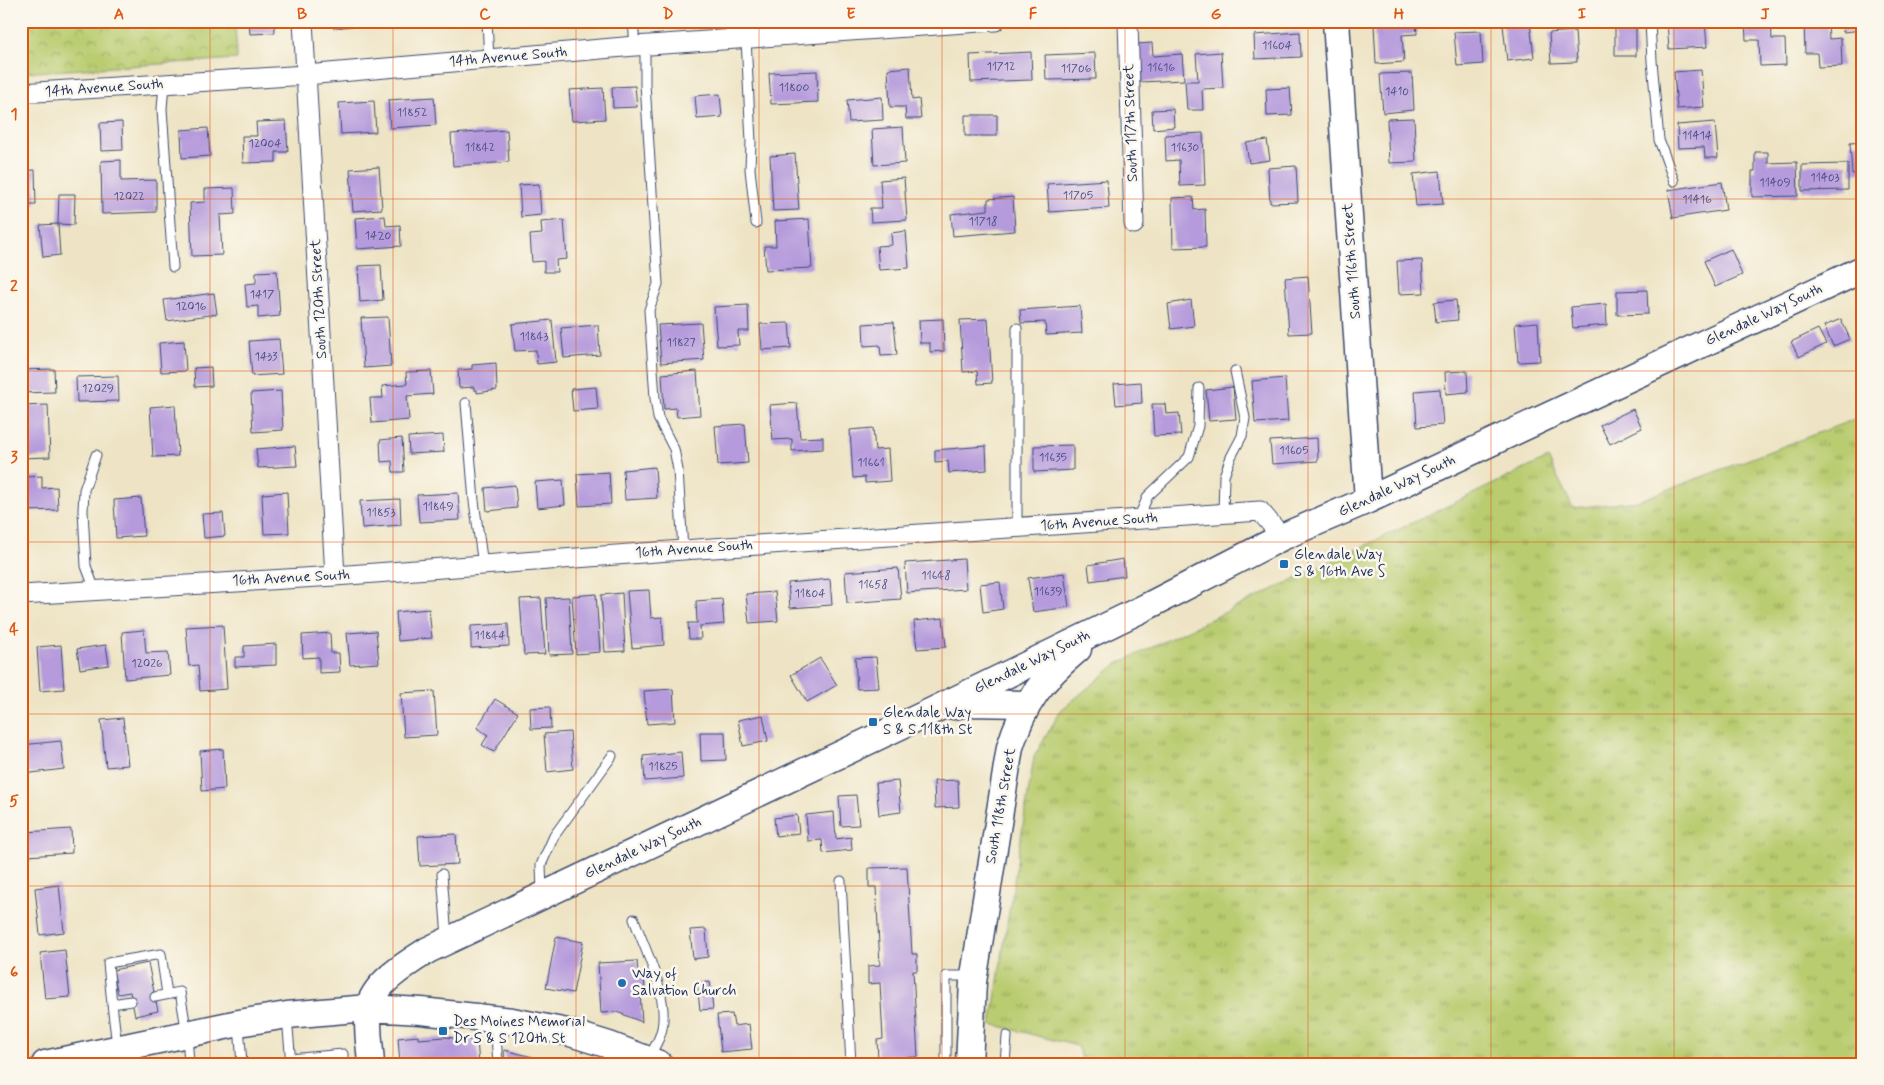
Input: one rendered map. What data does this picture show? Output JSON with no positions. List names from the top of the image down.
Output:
{
  "streets": {
    "street": [
      "14th Avenue South",
      "South 117th Street",
      "South 116th Street",
      "South 120th Street",
      "Glendale Way South",
      "16th Avenue South",
      "South 118th Street"
    ]
  },
  "crossings": [
    ["14th Avenue South", "South 120th Street"],
    ["South 116th Street", "Glendale Way South"],
    ["South 120th Street", "16th Avenue South"],
    ["Glendale Way South", "16th Avenue South"],
    ["Glendale Way South", "South 118th Street"]
  ],
  "places": {
    "transit": ["Glendale Way S & 16th Ave S", "Glendale Way S & S 118th St", "Des Moines Memorial Dr S & S 120th St"],
    "other": ["Way of Salvation Church"]
  },
  "house_numbers": [
    "11604",
    "11712",
    "11616",
    "11706",
    "11800",
    "1410",
    "11852",
    "11414",
    "12004",
    "11842",
    "11630",
    "11403",
    "11409",
    "11705",
    "12022",
    "11416",
    "11718",
    "1420",
    "1417",
    "12016",
    "11843",
    "11827",
    "1433",
    "12029",
    "11605",
    "11635",
    "11661",
    "11849",
    "11853",
    "11648",
    "11658",
    "11639",
    "11804",
    "11844",
    "12026",
    "11825"
  ],
  "grid": {
    "columns": [
      "A",
      "B",
      "C",
      "D",
      "E",
      "F",
      "G",
      "H",
      "I",
      "J"
    ],
    "rows": [
      "1",
      "2",
      "3",
      "4",
      "5",
      "6"
    ]
  }
}
